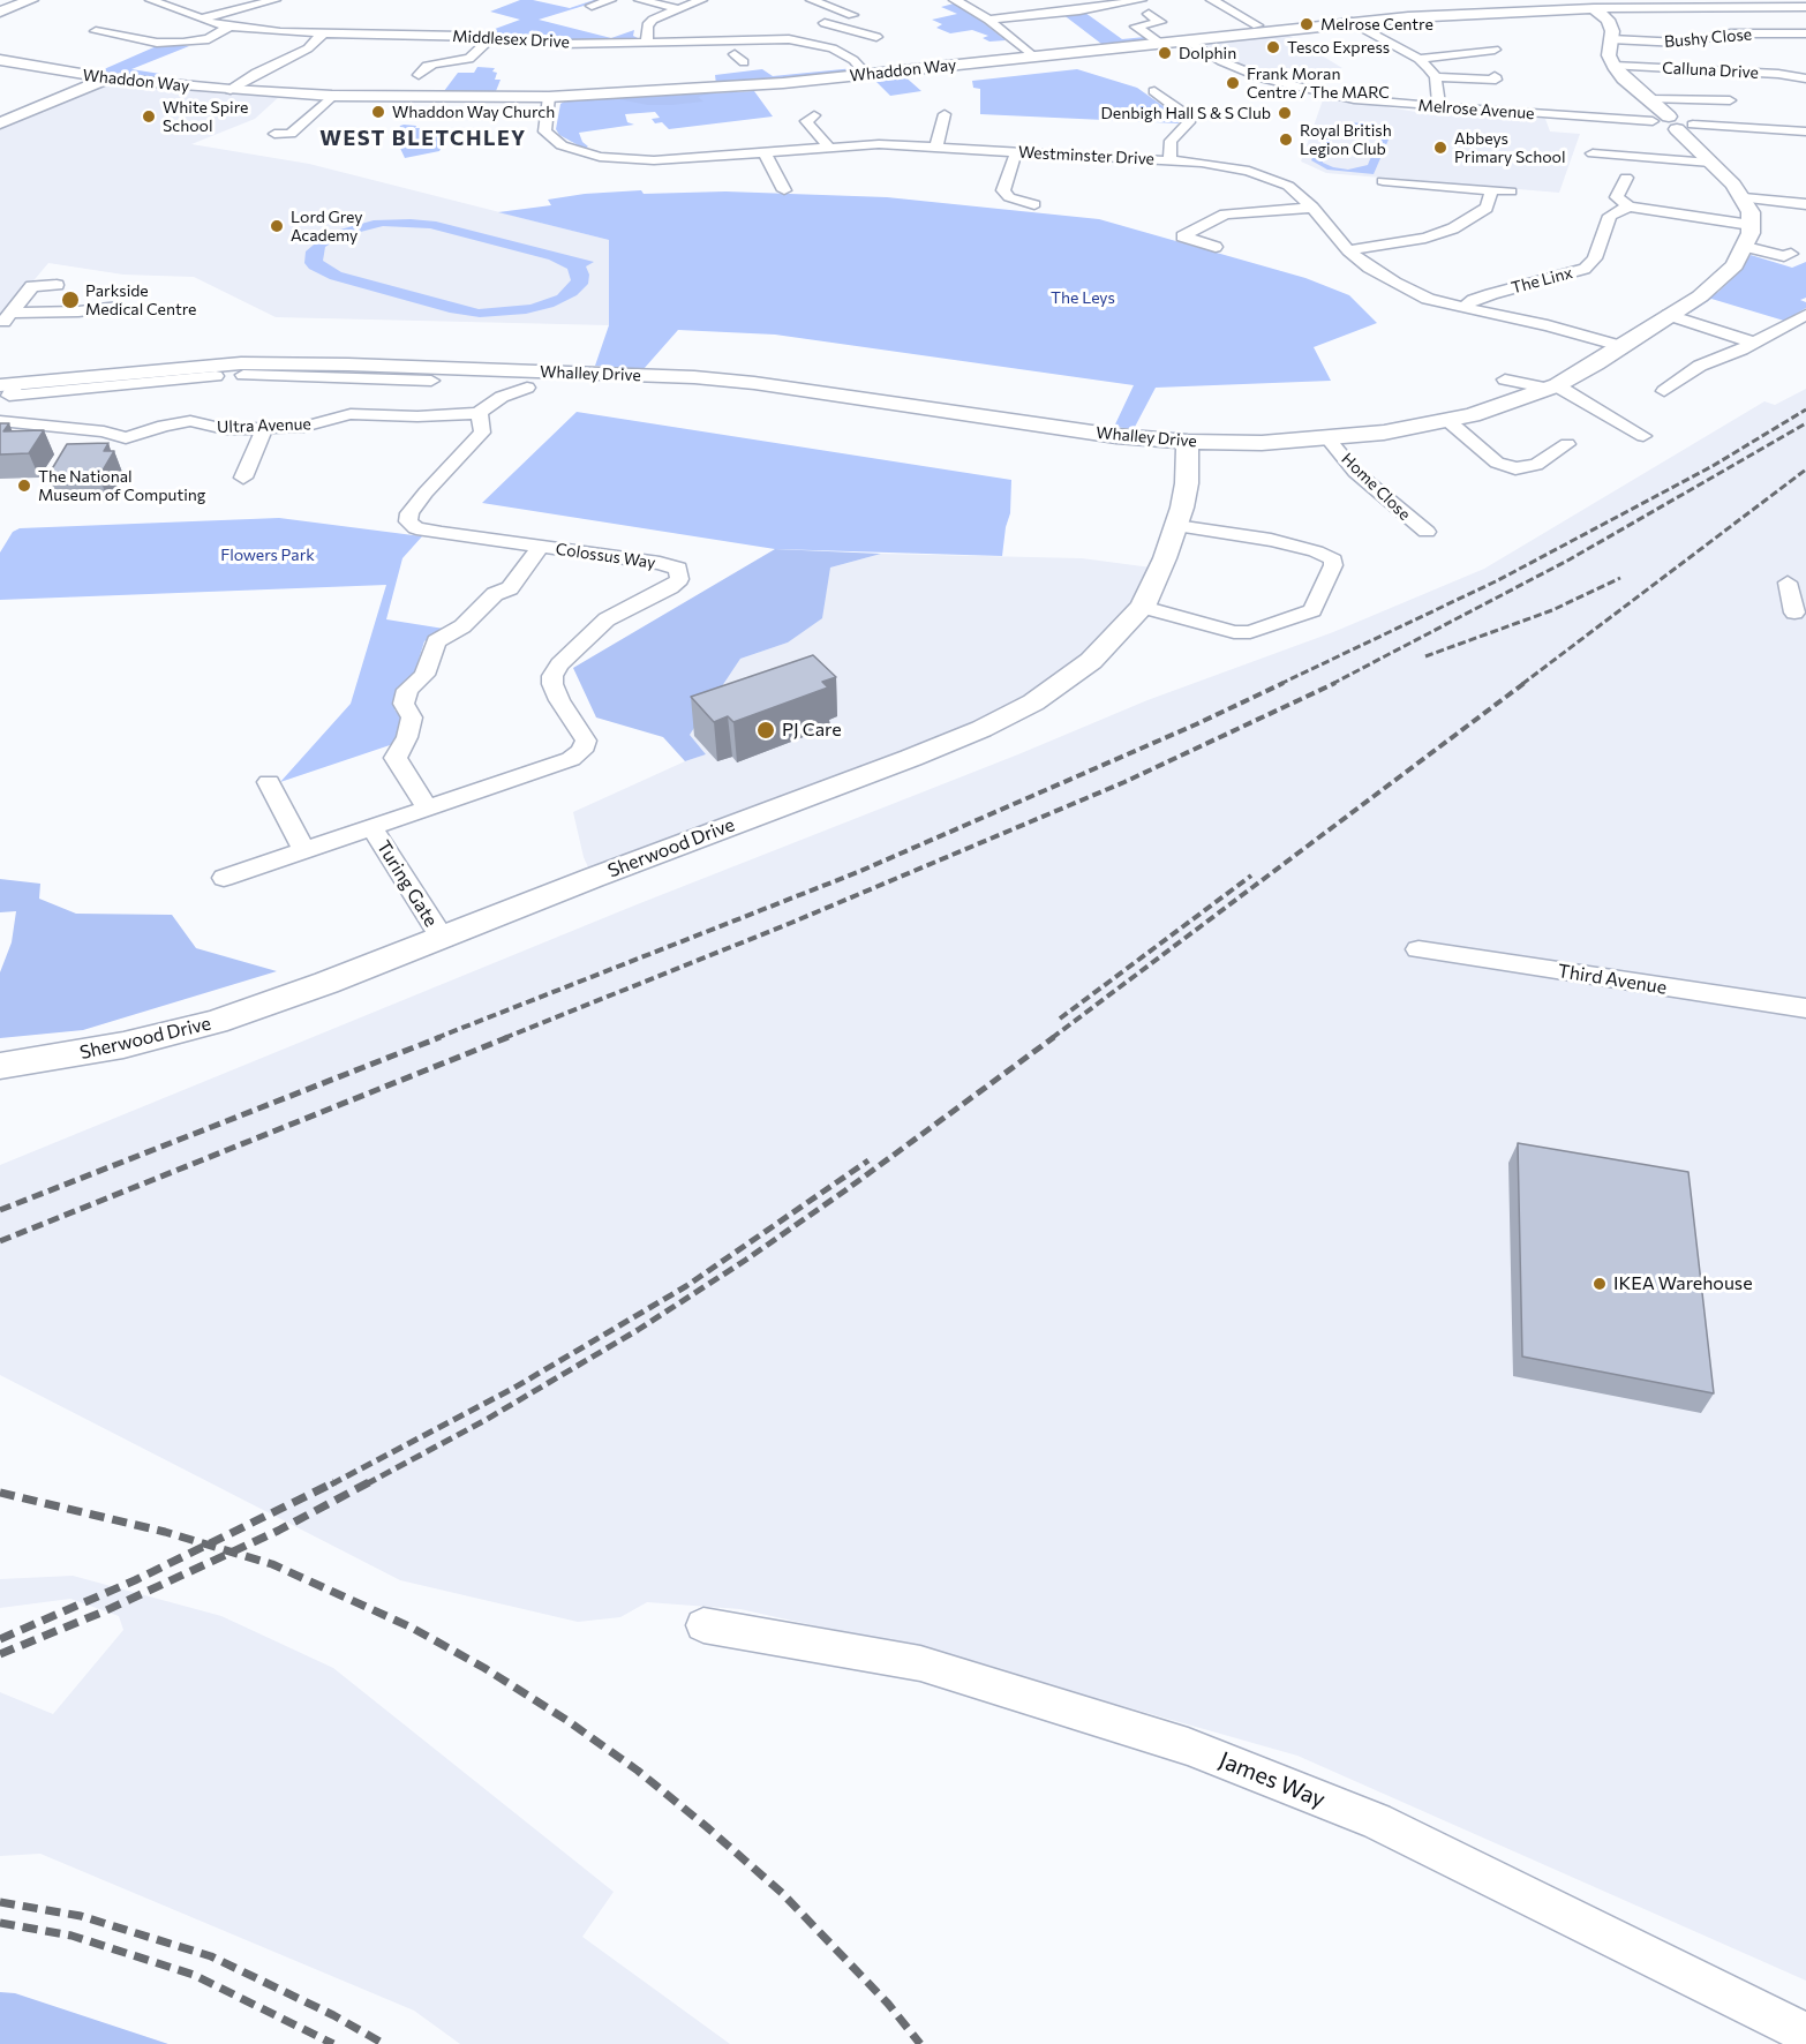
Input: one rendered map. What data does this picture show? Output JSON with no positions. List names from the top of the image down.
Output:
{
  "streets": {
    "street": [
      "Bushy Close",
      "Middlesex Drive",
      "Whaddon Way",
      "Calluna Drive",
      "Melrose Avenue",
      "Westminster Drive",
      "The Linx",
      "Whalley Drive",
      "Ultra Avenue",
      "Home Close",
      "Colossus Way",
      "Sherwood Drive",
      "Turing Gate",
      "Third Avenue",
      "James Way"
    ]
  },
  "crossings": [
    ["Middlesex Drive", "Whaddon Way"],
    ["Whaddon Way", "Melrose Avenue"],
    ["Whaddon Way", "Westminster Drive"],
    ["Calluna Drive", "Whalley Drive"],
    ["Westminster Drive", "The Linx"],
    ["Westminster Drive", "Whalley Drive"],
    ["Whalley Drive", "Home Close"],
    ["Whalley Drive", "Sherwood Drive"],
    ["Ultra Avenue", "Colossus Way"],
    ["Colossus Way", "Turing Gate"],
    ["Sherwood Drive", "Turing Gate"]
  ],
  "districts": ["WEST BLETCHLEY"],
  "parks": ["The Leys", "Flowers Park"],
  "places": [
    "Melrose Centre",
    "Tesco Express",
    "Dolphin",
    "Frank Moran Centre / The MARC",
    "Whaddon Way Church",
    "Denbigh Hall S & S Club",
    "White Spire School",
    "Royal British Legion Club",
    "Abbeys Primary School",
    "Lord Grey Academy",
    "Parkside Medical Centre",
    "The National Museum of Computing",
    "PJ Care",
    "IKEA Warehouse"
  ]
}
